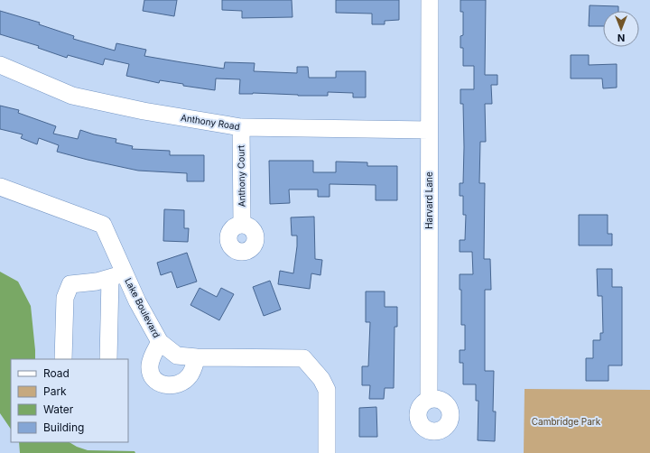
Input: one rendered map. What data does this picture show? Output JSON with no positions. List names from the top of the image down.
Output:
{
  "streets": {
    "street": [
      "Anthony Road",
      "Anthony Court",
      "Harvard Lane",
      "Lake Boulevard"
    ]
  },
  "crossings": [
    ["Anthony Road", "Anthony Court"],
    ["Anthony Road", "Harvard Lane"]
  ],
  "parks": ["Cambridge Park"],
  "legend": [
    "Road",
    "Park",
    "Water",
    "Building"
  ],
  "north": "bottom"
}
